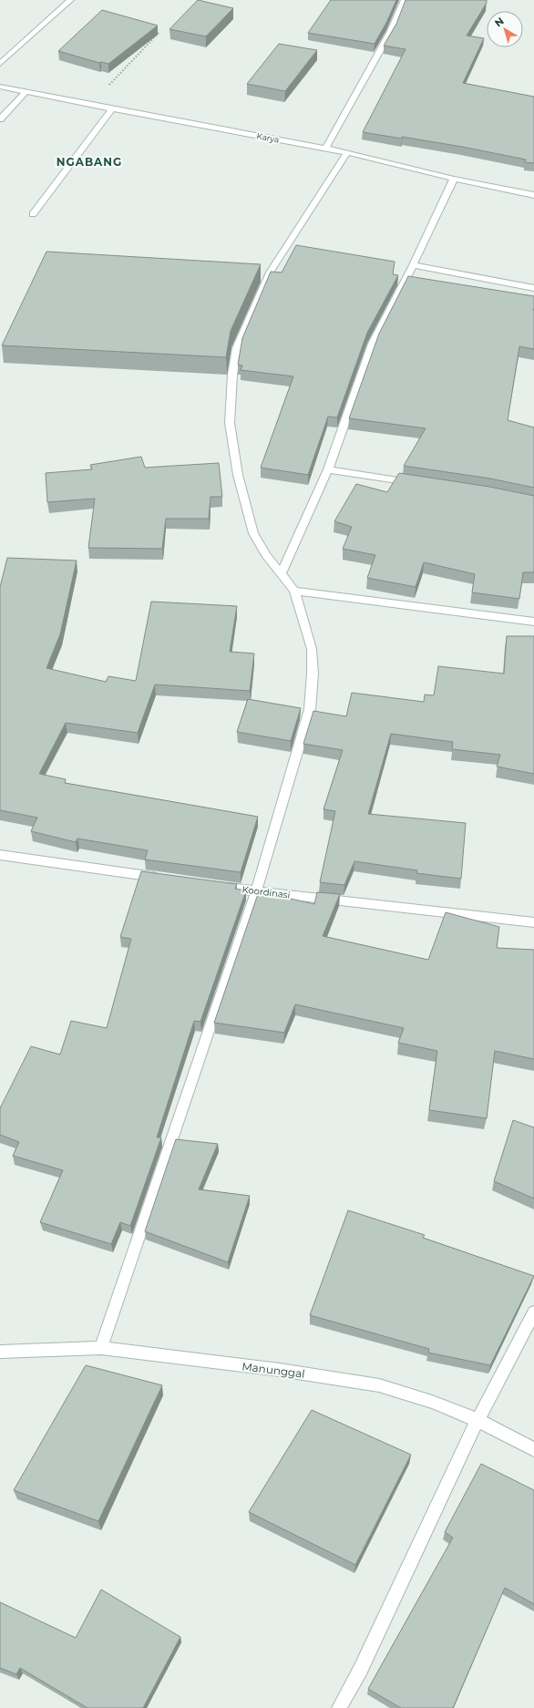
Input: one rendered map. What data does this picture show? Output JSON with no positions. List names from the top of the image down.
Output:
{
  "streets": {
    "street": ["Karya", "Koordinasi", "Manunggal"]
  },
  "districts": ["NGABANG"],
  "north": "top left"
}
